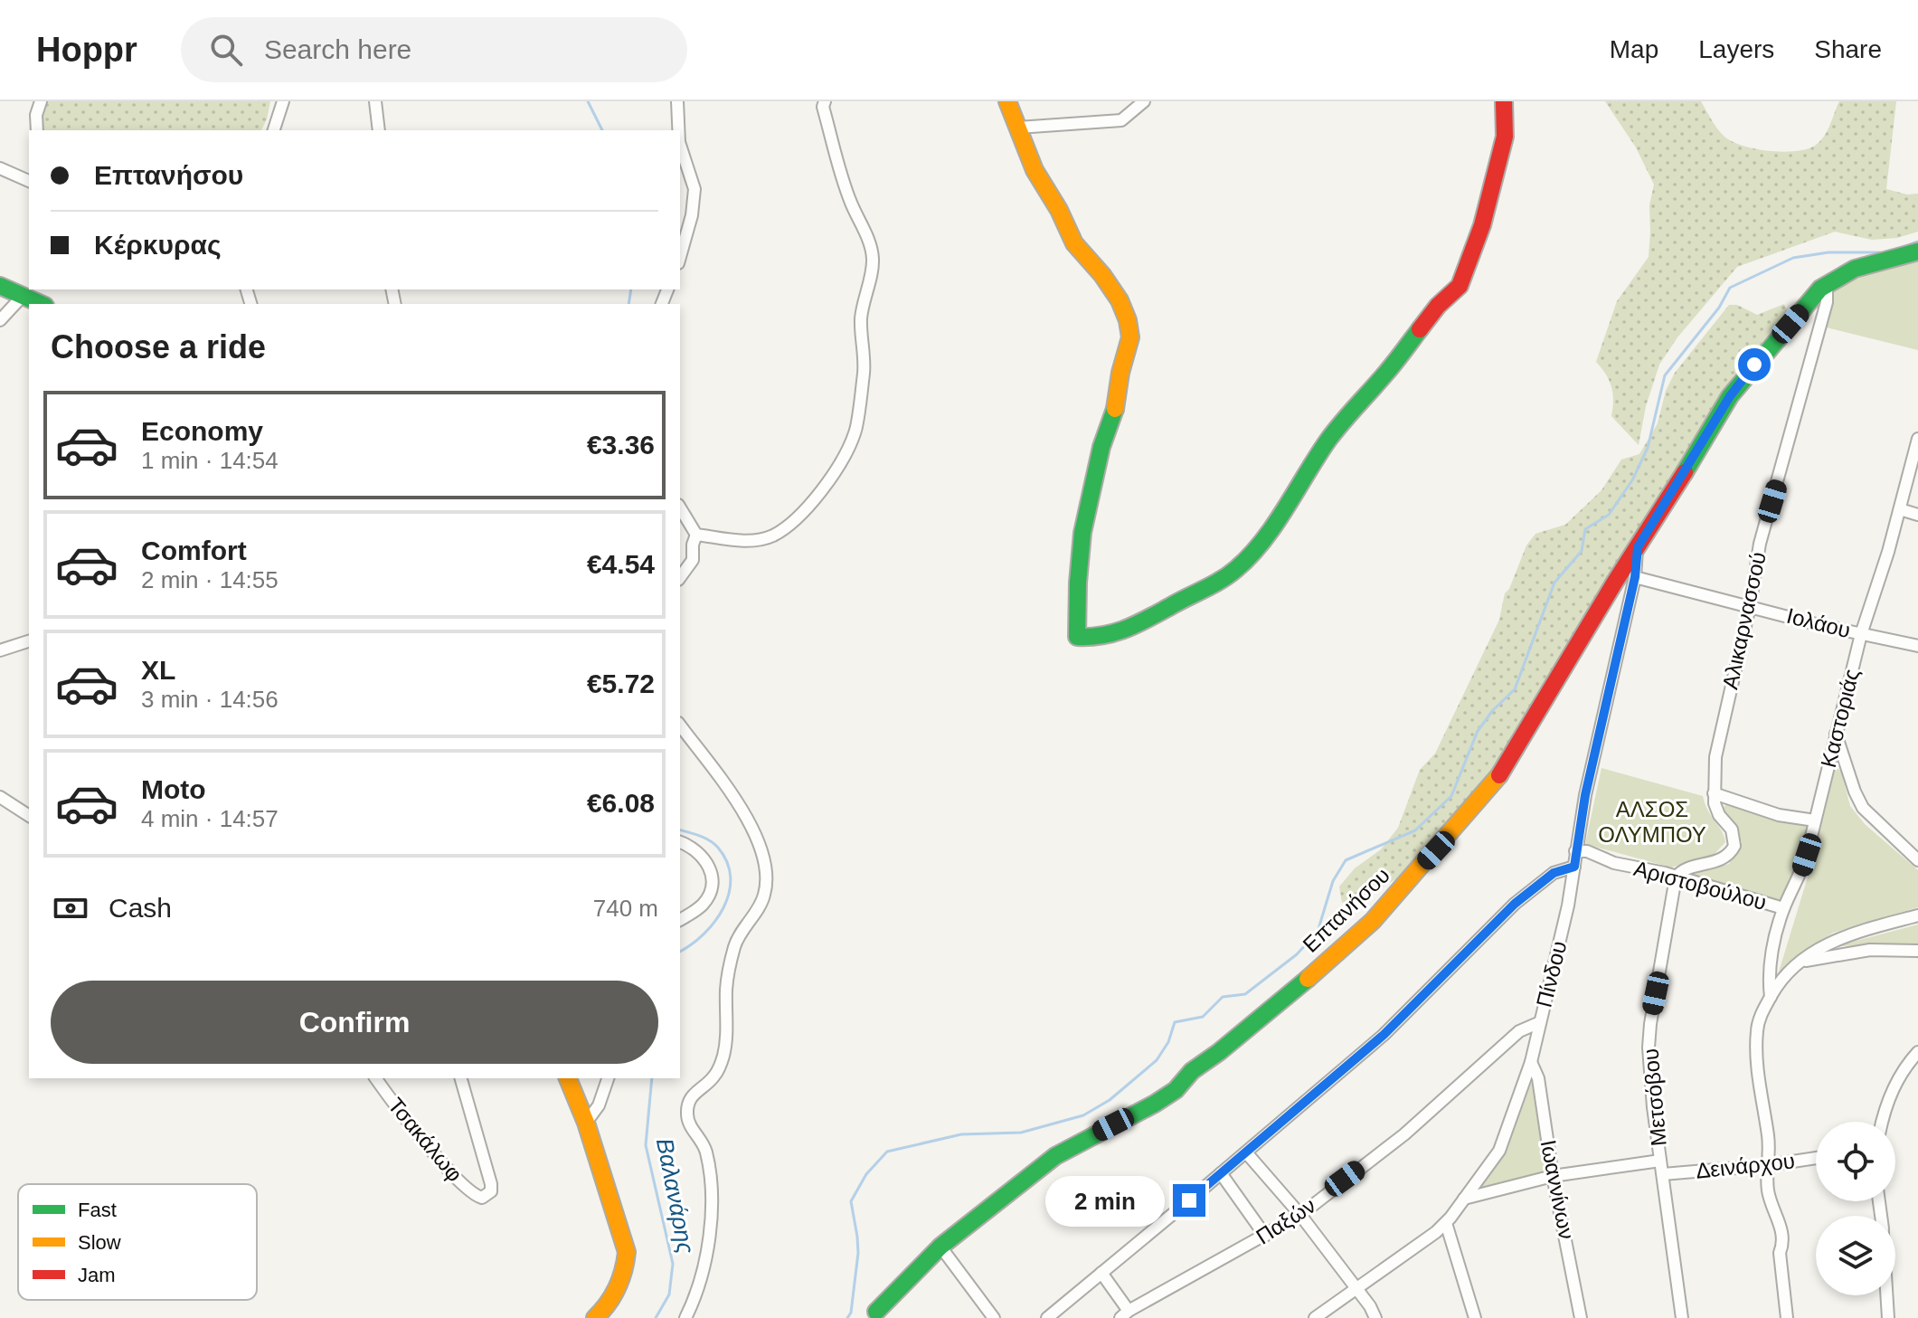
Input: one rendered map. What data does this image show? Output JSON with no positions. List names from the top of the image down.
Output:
{
  "streets": {
    "street": [
      "Αλικαρνασσού",
      "Ιολάου",
      "Καστοριάς",
      "Αριστοβούλου",
      "Επτανήσου",
      "Πίνδου",
      "Μετσόβου",
      "Τσακάλωφ",
      "Δεινάρχου",
      "Ιωαννίνων",
      "Παξών"
    ]
  },
  "crossings": [
    ["Αλικαρνασσού", "Ιολάου"],
    ["Αλικαρνασσού", "Αριστοβούλου"],
    ["Αλικαρνασσού", "Επτανήσου"],
    ["Αλικαρνασσού", "Μετσόβου"],
    ["Ιολάου", "Καστοριάς"],
    ["Ιολάου", "Πίνδου"],
    ["Καστοριάς", "Αριστοβούλου"],
    ["Καστοριάς", "Δεινάρχου"],
    ["Αριστοβούλου", "Πίνδου"],
    ["Αριστοβούλου", "Μετσόβου"],
    ["Επτανήσου", "Πίνδου"],
    ["Πίνδου", "Ιωαννίνων"],
    ["Πίνδου", "Παξών"],
    ["Μετσόβου", "Δεινάρχου"]
  ],
  "water": ["Βαλανάρης"],
  "parks": ["ΑΛΣΟΣ ΟΛΥΜΠΟΥ"],
  "legend": ["Fast", "Slow", "Jam"],
  "page": {
    "header": "Hoppr",
    "search": "Search here",
    "nav": ["Map", "Layers", "Share"],
    "banner": ["Επτανήσου", "Κέρκυρας"],
    "heading": "Choose a ride",
    "list": [
      {
        "name": "Economy",
        "note": "1 min · 14:54",
        "value": "€3.36"
      },
      {
        "name": "Comfort",
        "note": "2 min · 14:55",
        "value": "€4.54"
      },
      {
        "name": "XL",
        "note": "3 min · 14:56",
        "value": "€5.72"
      },
      {
        "name": "Moto",
        "note": "4 min · 14:57",
        "value": "€6.08"
      }
    ],
    "pay": ["Cash", "740 m"],
    "buttons": "Confirm",
    "bubble": "2 min"
  }
}
